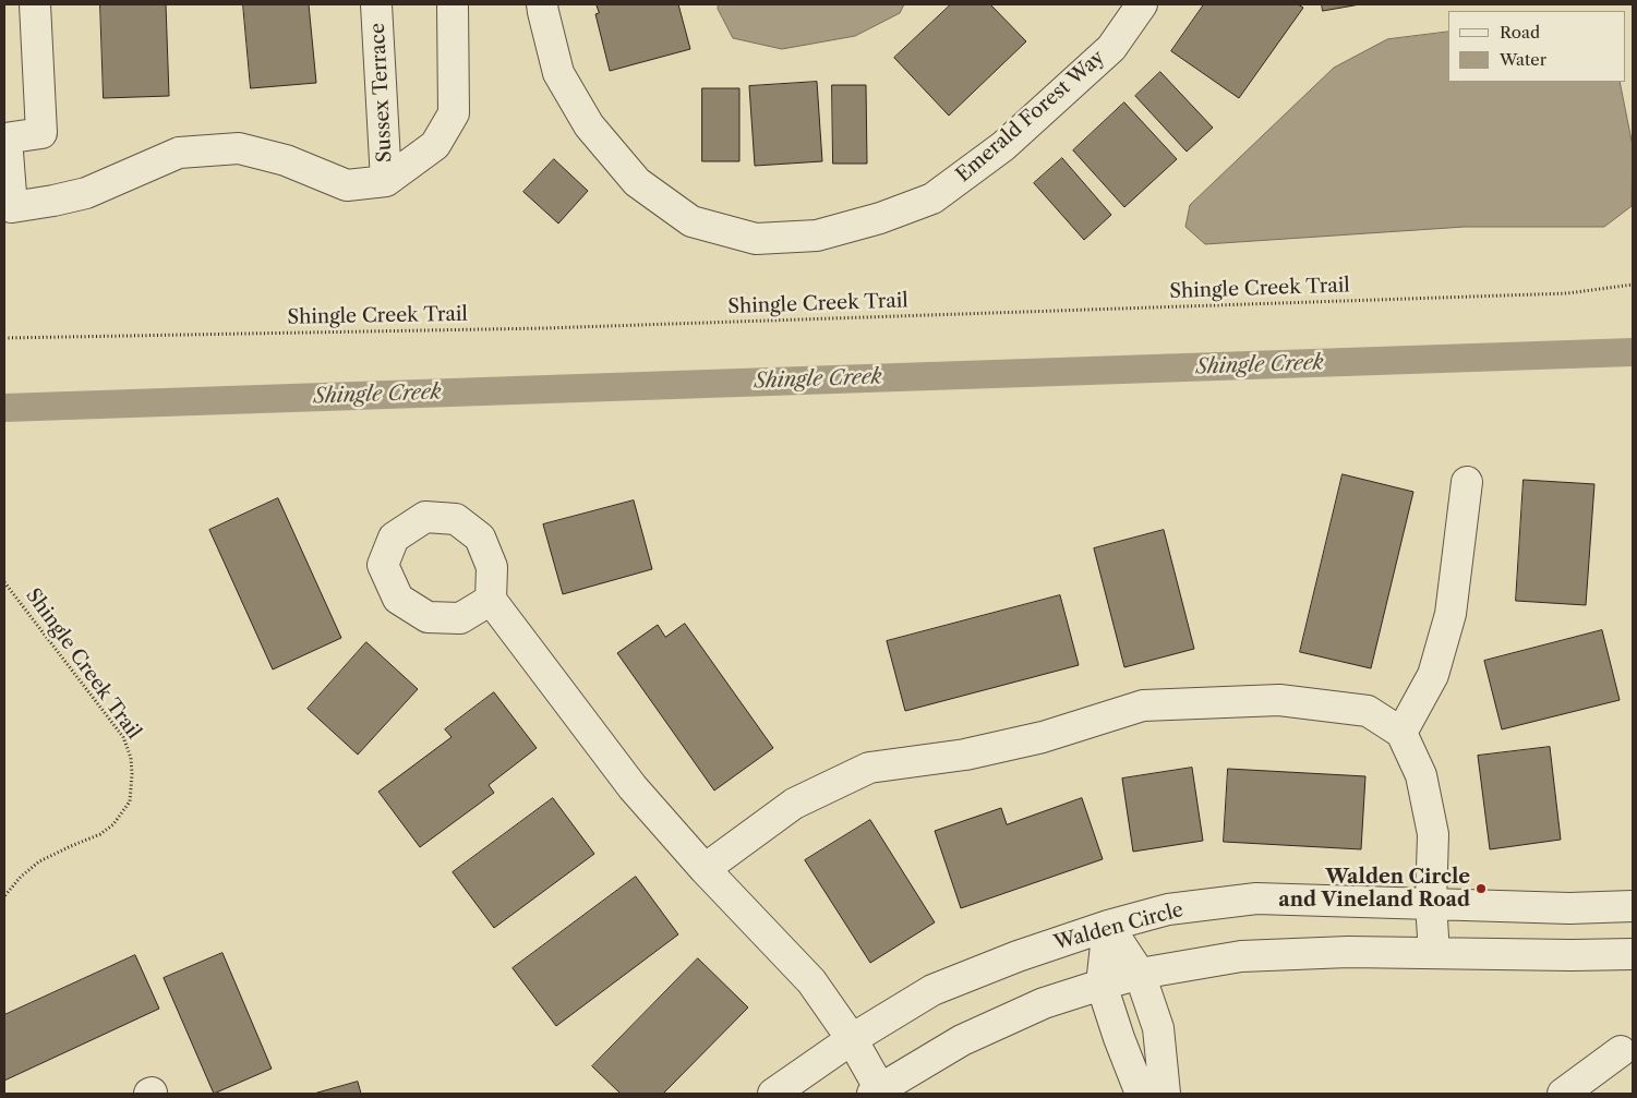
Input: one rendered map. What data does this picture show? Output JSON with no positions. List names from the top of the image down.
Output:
{
  "streets": {
    "street": ["Sussex Terrace", "Emerald Forest Way", "Walden Circle"],
    "path": ["Shingle Creek Trail"]
  },
  "water": ["Shingle Creek"],
  "places": ["Walden Circle and Vineland Road"],
  "legend": ["Road", "Water"]
}
